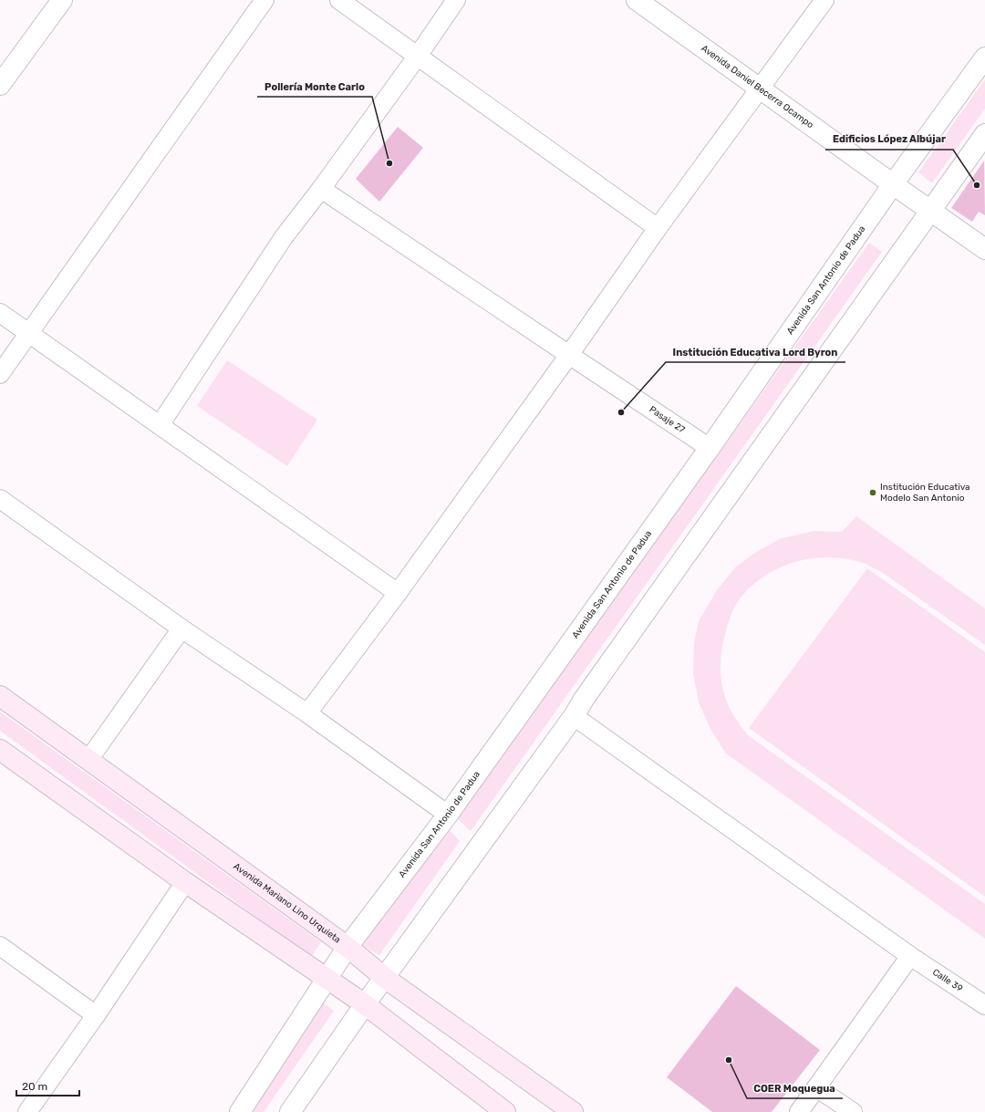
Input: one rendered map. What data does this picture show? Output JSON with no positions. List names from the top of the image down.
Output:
{
  "streets": {
    "main road": ["Avenida Mariano Lino Urquieta"],
    "street": [
      "Avenida Daniel Becerra Ocampo",
      "Avenida San Antonio de Padua",
      "Pasaje 27",
      "Calle 39"
    ]
  },
  "crossings": [
    ["Avenida Daniel Becerra Ocampo", "Avenida San Antonio de Padua"],
    ["Avenida San Antonio de Padua", "Pasaje 27"],
    ["Avenida San Antonio de Padua", "Avenida Mariano Lino Urquieta"]
  ],
  "places": [
    "Pollería Monte Carlo",
    "Edificios López Albújar",
    "Institución Educativa Lord Byron",
    "Institución Educativa Modelo San Antonio",
    "COER Moquegua"
  ],
  "scale_bar": "20 m"
}
